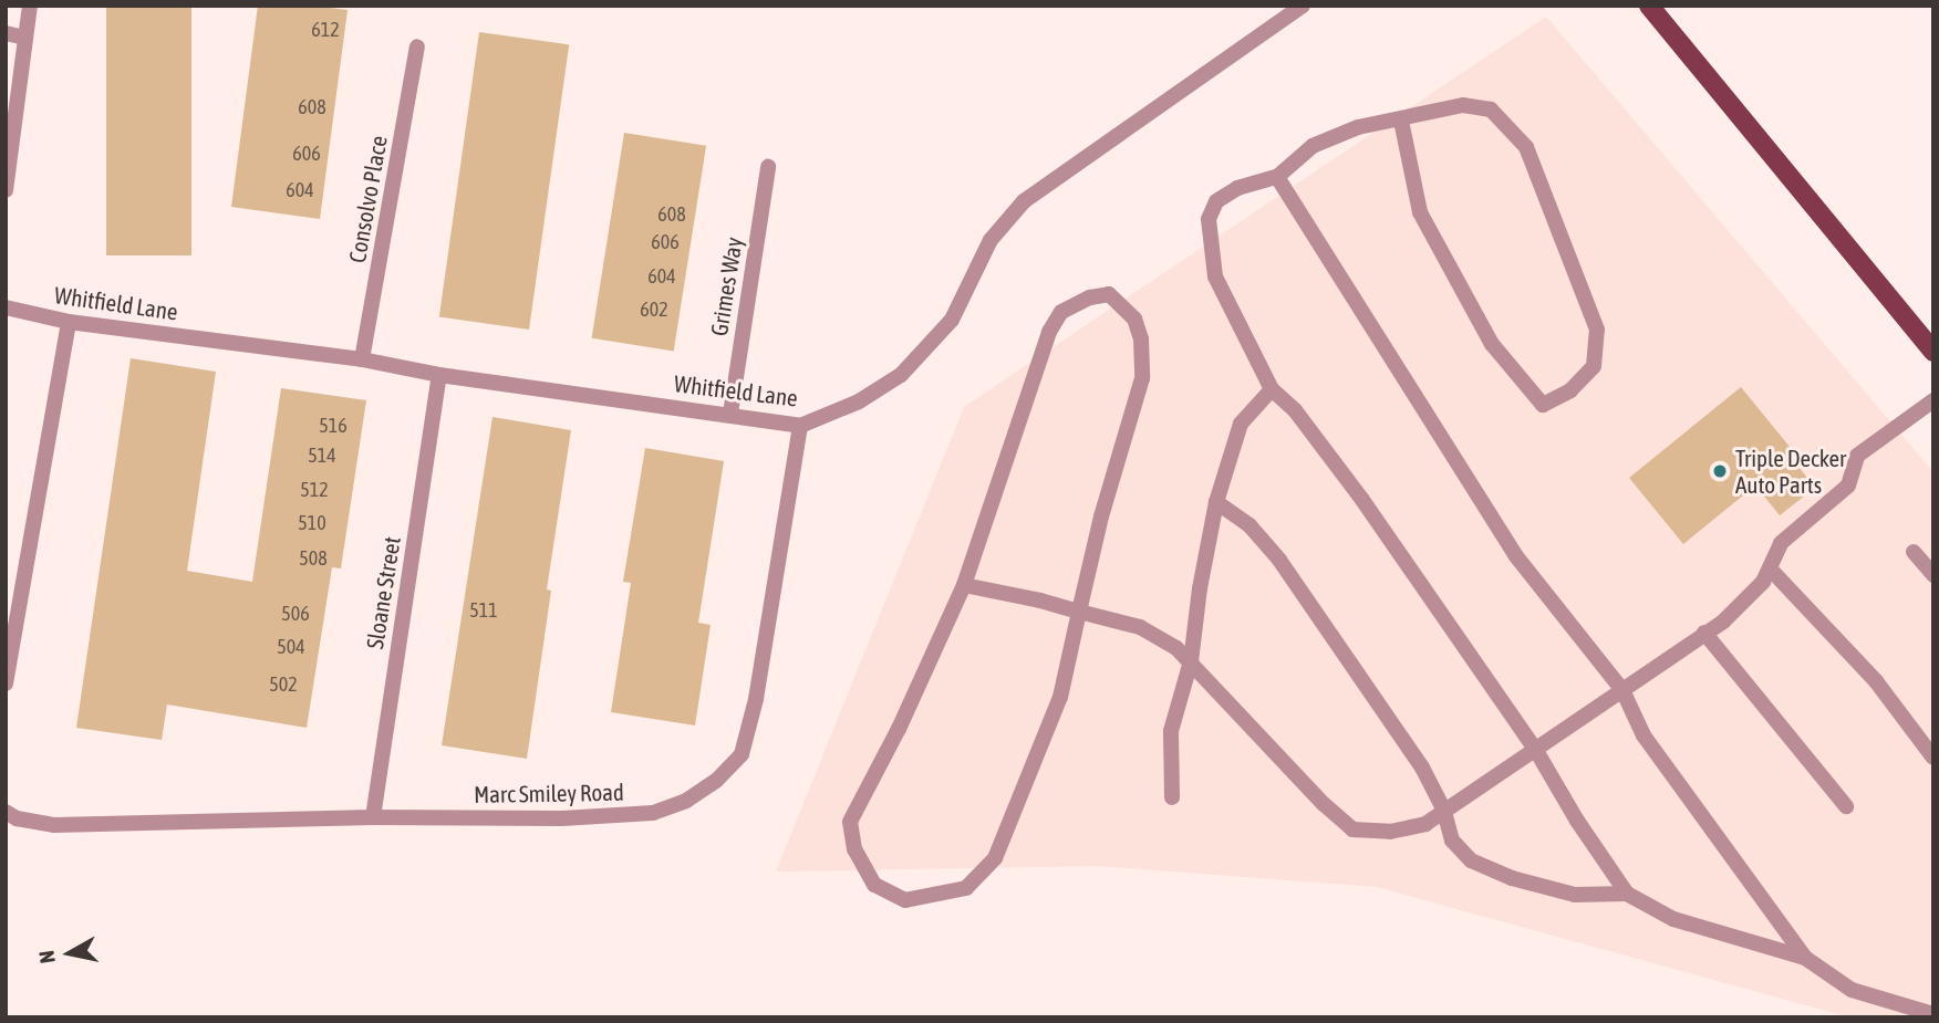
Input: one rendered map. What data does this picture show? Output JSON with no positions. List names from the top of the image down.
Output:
{
  "streets": {
    "street": [
      "Consolvo Place",
      "Grimes Way",
      "Whitfield Lane",
      "Sloane Street",
      "Marc Smiley Road"
    ]
  },
  "crossings": [
    ["Consolvo Place", "Whitfield Lane"],
    ["Grimes Way", "Whitfield Lane"],
    ["Whitfield Lane", "Sloane Street"],
    ["Whitfield Lane", "Marc Smiley Road"],
    ["Sloane Street", "Marc Smiley Road"]
  ],
  "places": ["Triple Decker Auto Parts"],
  "house_numbers": [
    "612",
    "608",
    "606",
    "604",
    "608",
    "606",
    "604",
    "602",
    "516",
    "514",
    "512",
    "510",
    "508",
    "511",
    "506",
    "504",
    "502"
  ],
  "north": "left"
}
